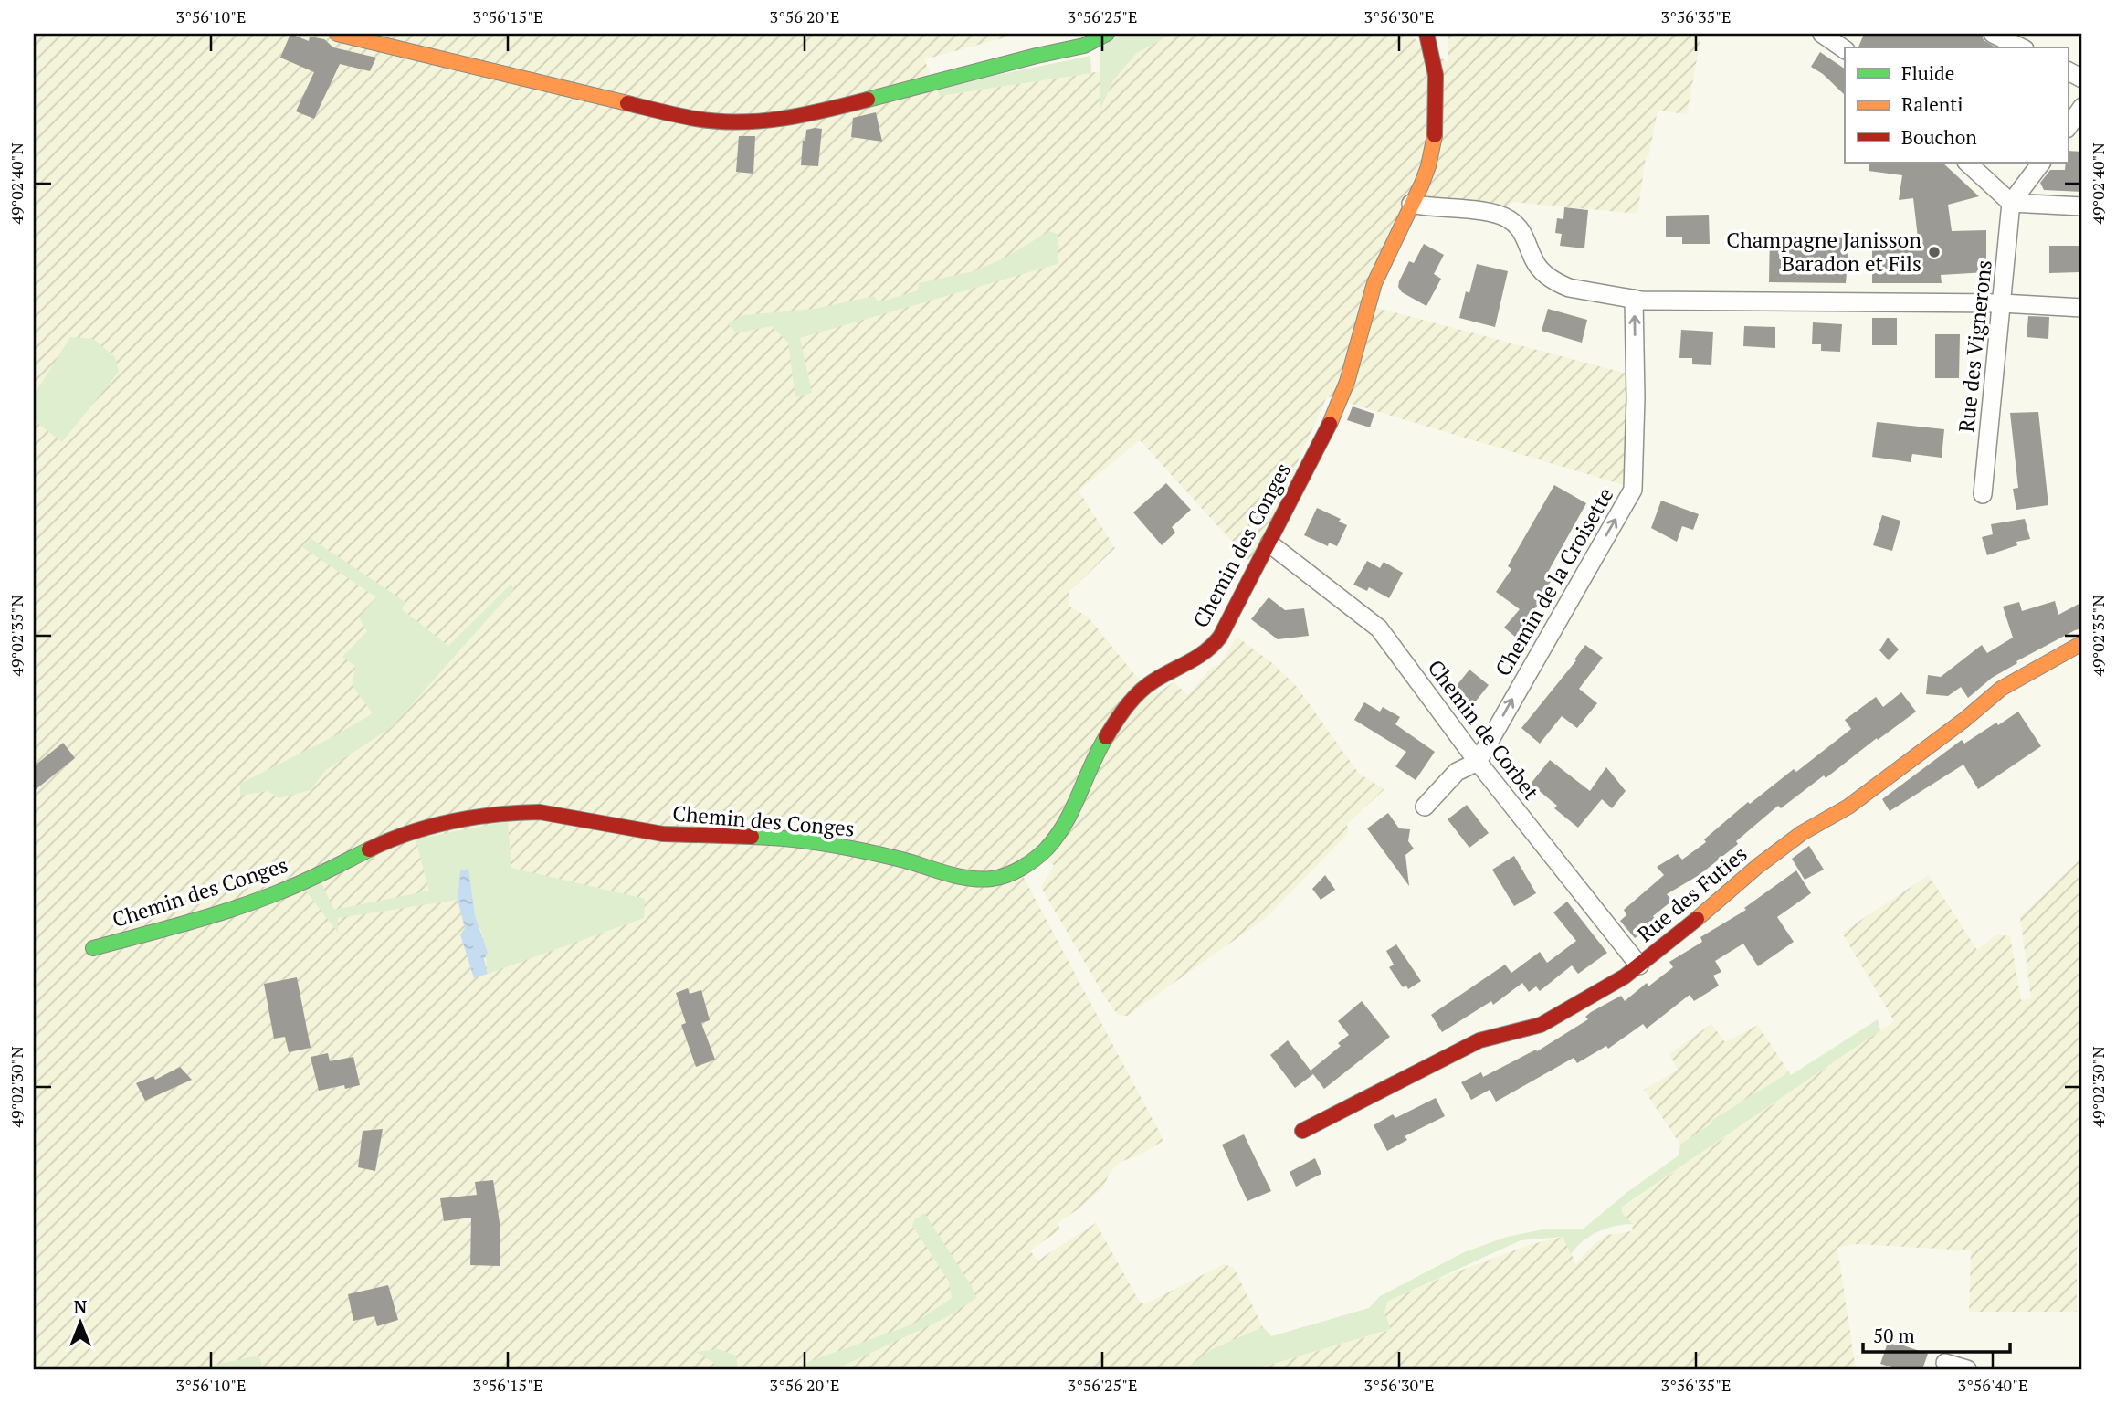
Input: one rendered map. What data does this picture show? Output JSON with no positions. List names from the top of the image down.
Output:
{
  "streets": {
    "street": [
      "Rue des Vignerons",
      "Chemin des Conges",
      "Chemin de la Croisette",
      "Chemin de Corbet",
      "Rue des Futies"
    ]
  },
  "crossings": [
    ["Chemin des Conges", "Chemin de Corbet"],
    ["Chemin de la Croisette", "Chemin de Corbet"],
    ["Chemin de Corbet", "Rue des Futies"]
  ],
  "one_way": ["Chemin de la Croisette"],
  "places": ["Champagne Janisson Baradon et Fils"],
  "legend": ["Fluide", "Ralenti", "Bouchon"],
  "scale_bar": "50 m",
  "north": "top",
  "coordinates": [
    "3°56'10\"E",
    "3°56'15\"E",
    "3°56'20\"E",
    "3°56'25\"E",
    "3°56'30\"E",
    "3°56'35\"E",
    "49°02'40\"N",
    "49°02'35\"N",
    "49°02'30\"N",
    "3°56'40\"E"
  ]
}
